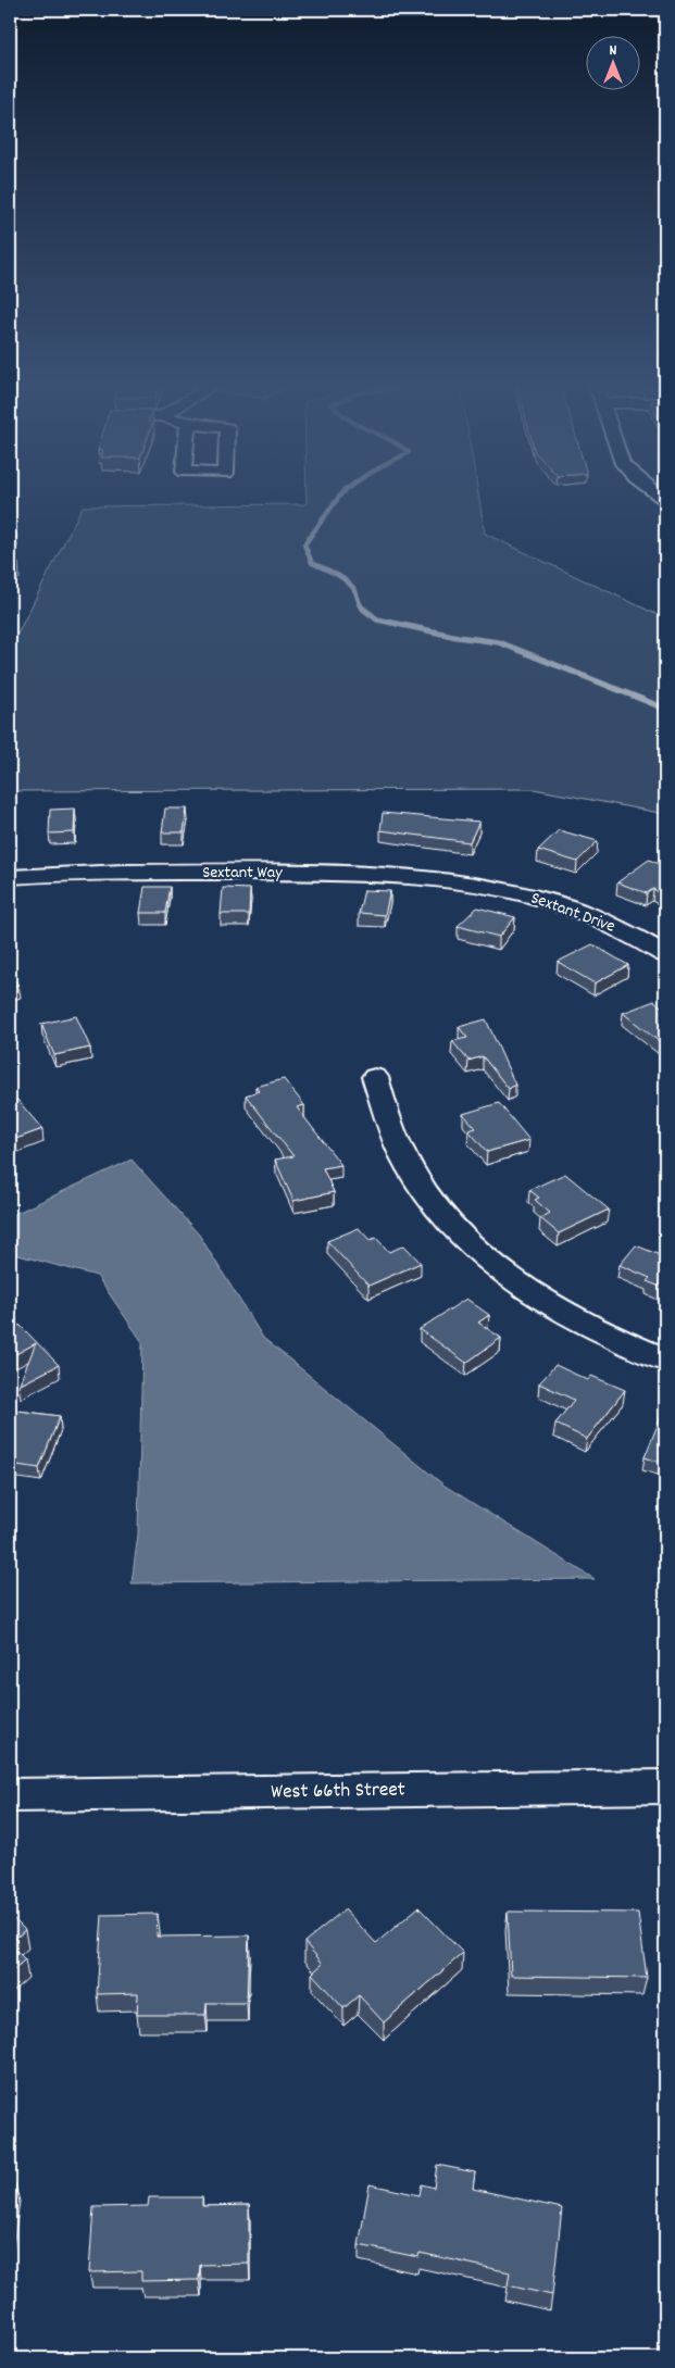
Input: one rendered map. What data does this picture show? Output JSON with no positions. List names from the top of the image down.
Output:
{
  "streets": {
    "street": ["Sextant Way", "Sextant Drive", "West 66th Street"]
  },
  "crossings": [
    ["Sextant Way", "Sextant Drive"]
  ],
  "north": "top"
}
